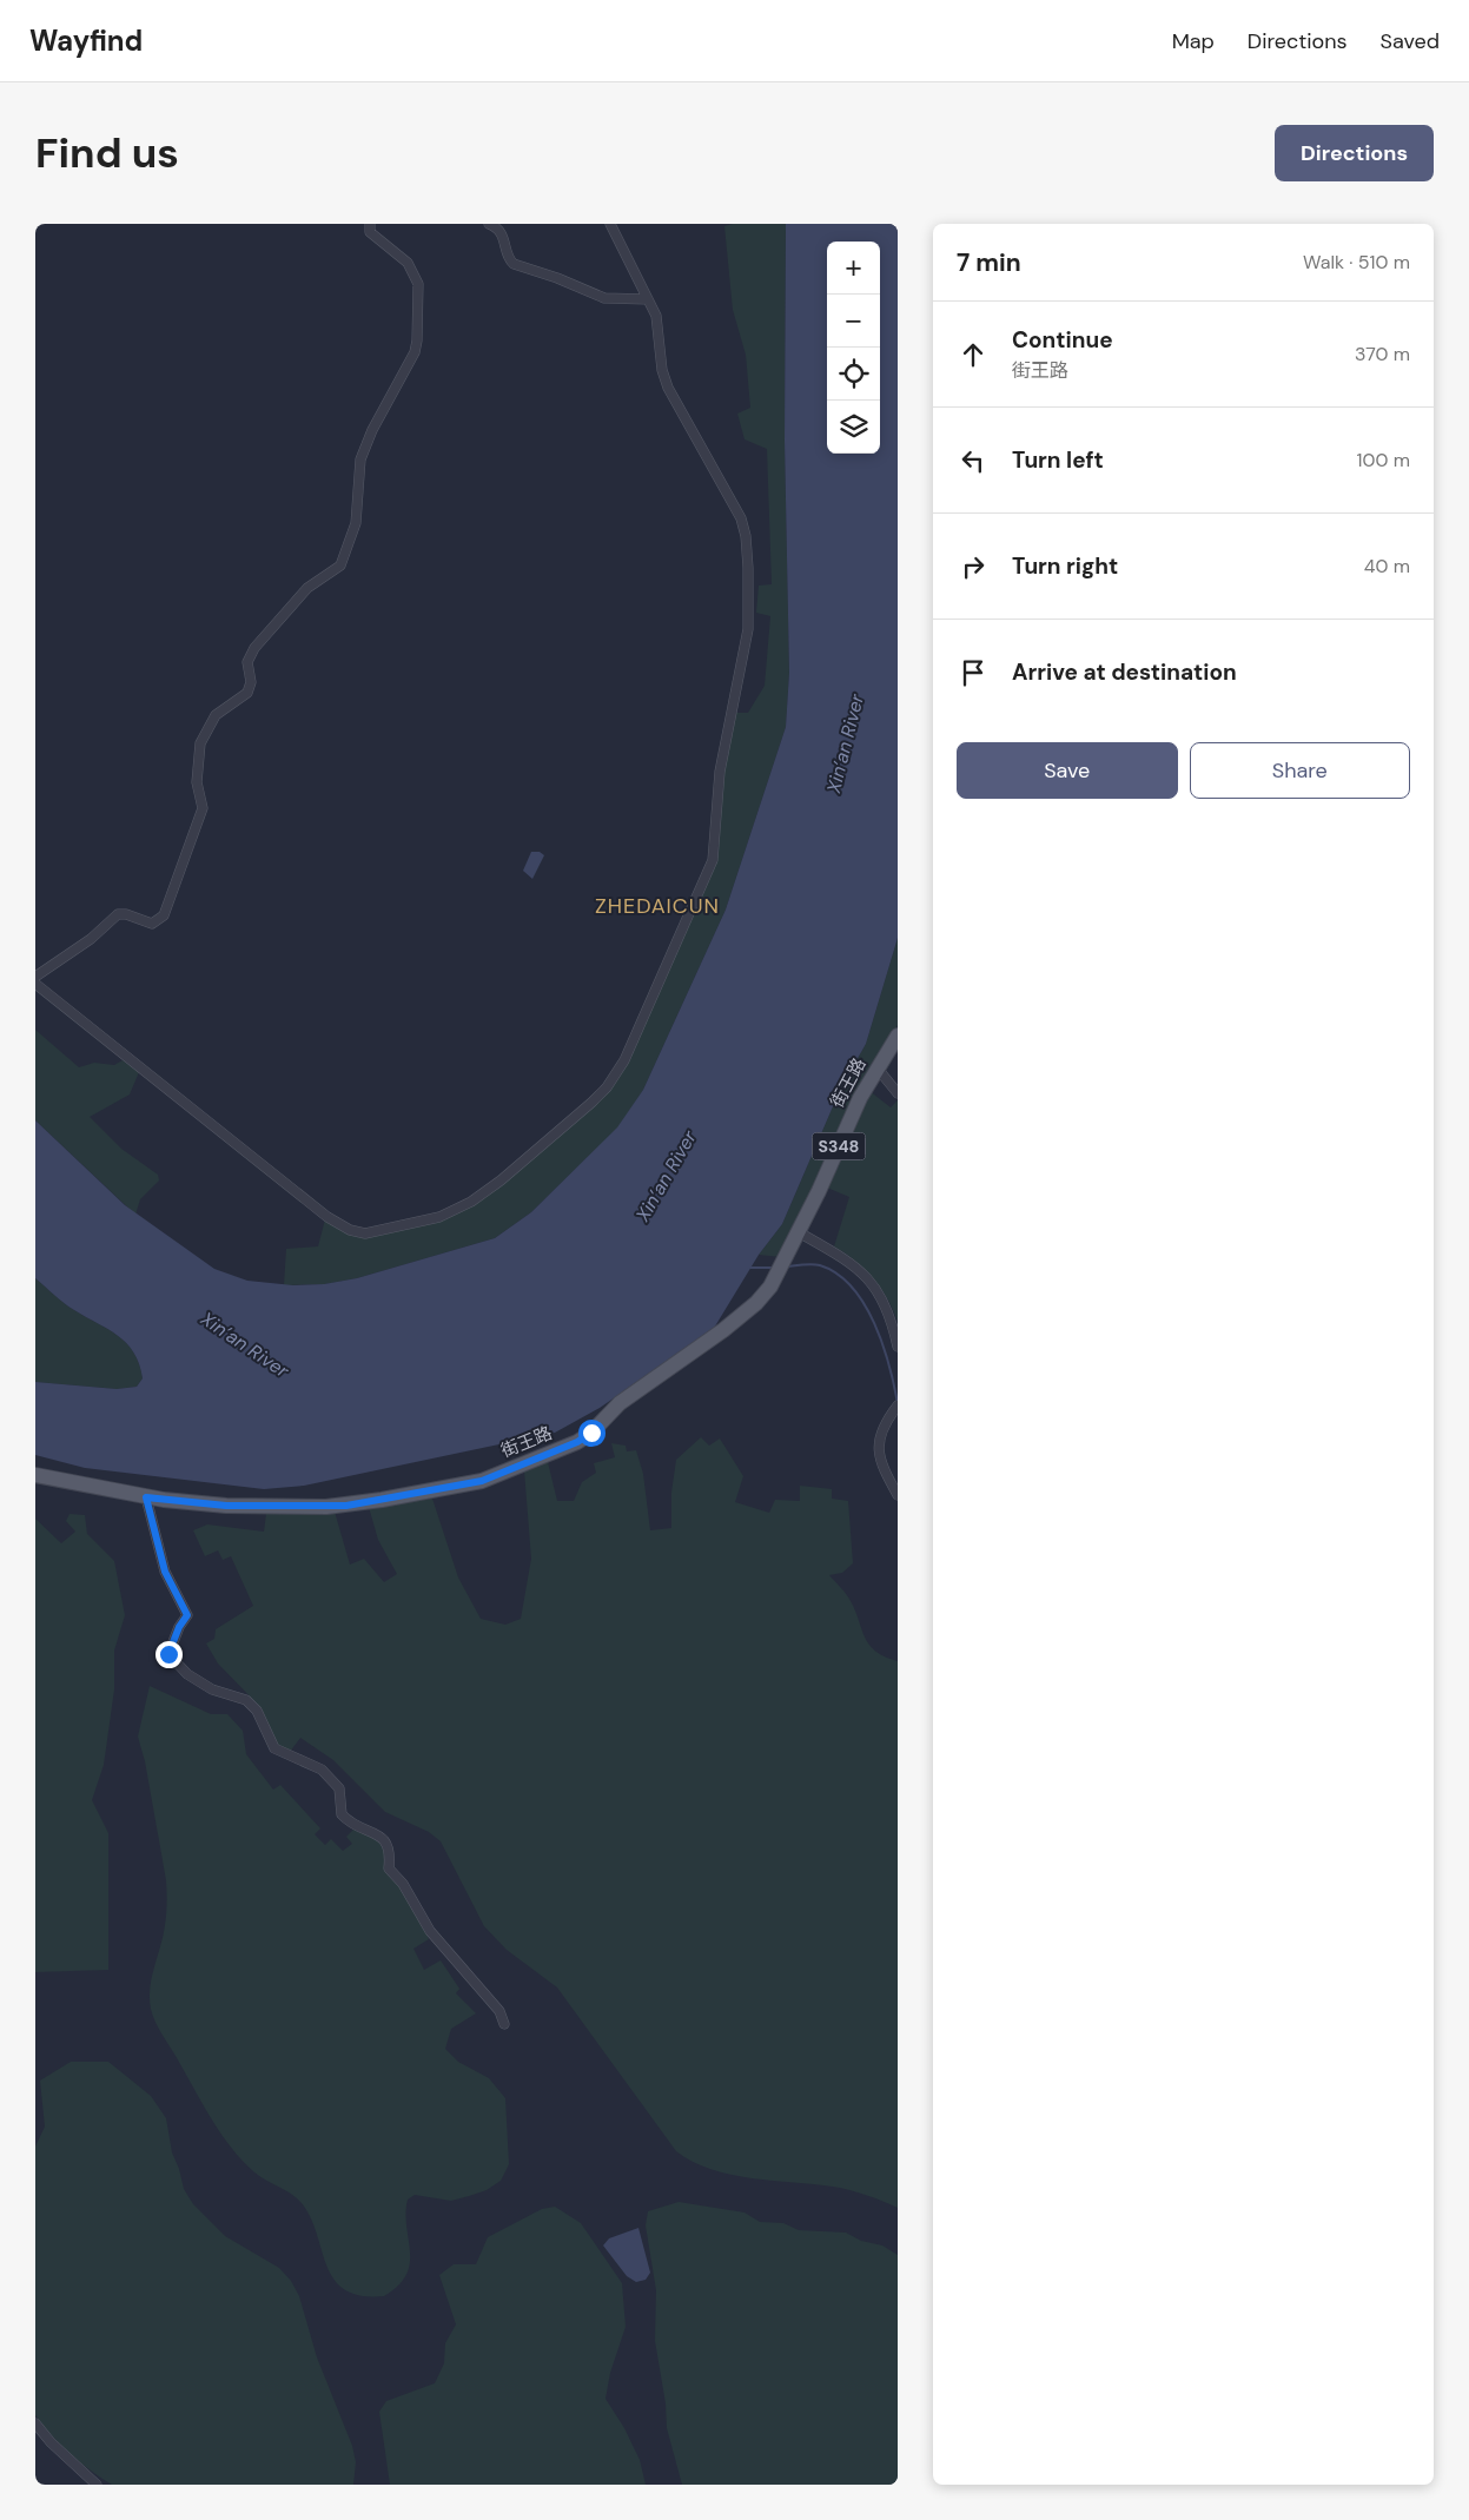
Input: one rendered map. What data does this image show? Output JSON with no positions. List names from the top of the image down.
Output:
{
  "streets": {
    "main road": ["街王路", "S348"]
  },
  "districts": ["ZHEDAICUN"],
  "water": ["Xin’an River"],
  "page": {
    "header": "Wayfind",
    "nav": ["Map", "Directions", "Saved"],
    "buttons": [
      "Directions",
      ["Save", "Share"]
    ],
    "title": "Find us",
    "heading": ["7 min", "Walk · 510 m"],
    "map_buttons": ["+", "−"],
    "list": [
      ["Continue", "街王路", "370 m"],
      ["Turn left", "100 m"],
      ["Turn right", "40 m"],
      "Arrive at destination"
    ]
  }
}
